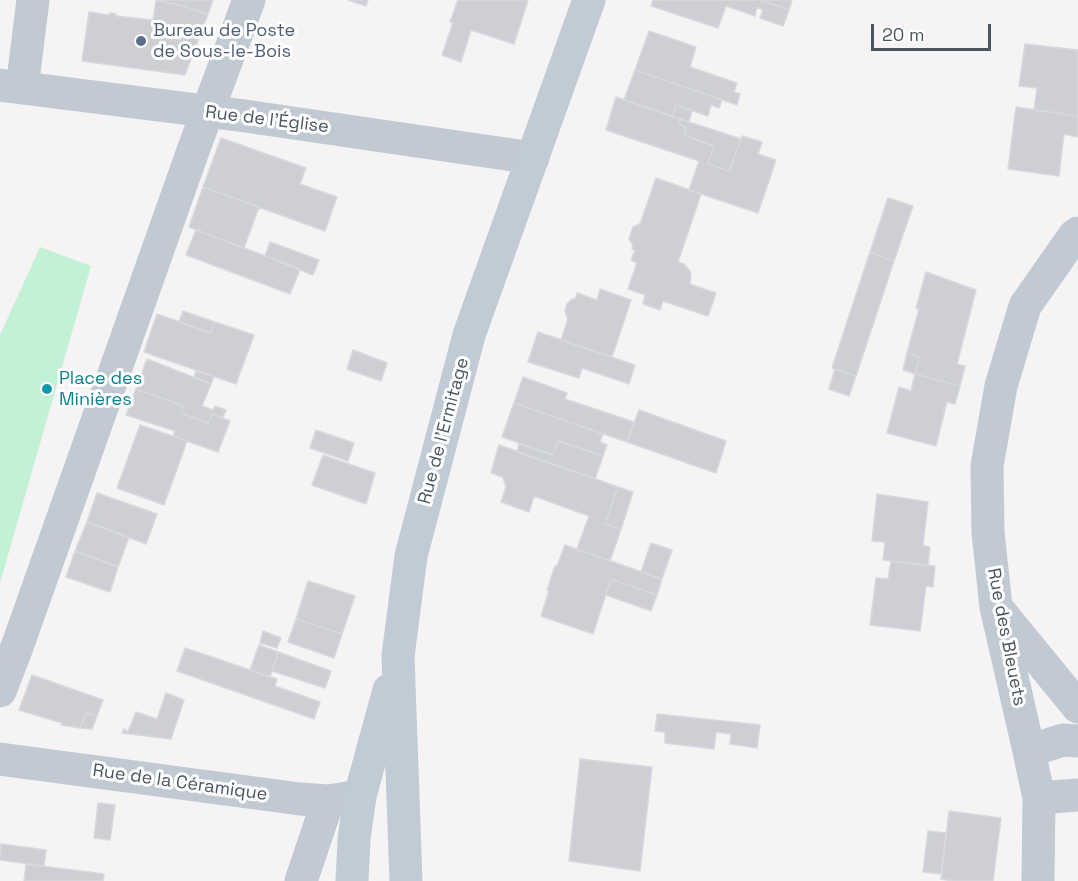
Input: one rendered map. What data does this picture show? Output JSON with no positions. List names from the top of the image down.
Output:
{
  "streets": {
    "main road": ["Rue de l'Ermitage"],
    "street": ["Rue de l'Église", "Rue des Bleuets", "Rue de la Céramique"]
  },
  "crossings": [
    ["Rue de l'Église", "Rue de l'Ermitage"]
  ],
  "places": ["Bureau de Poste de Sous-le-Bois", "Place des Minières"],
  "scale_bar": "20 m"
}
